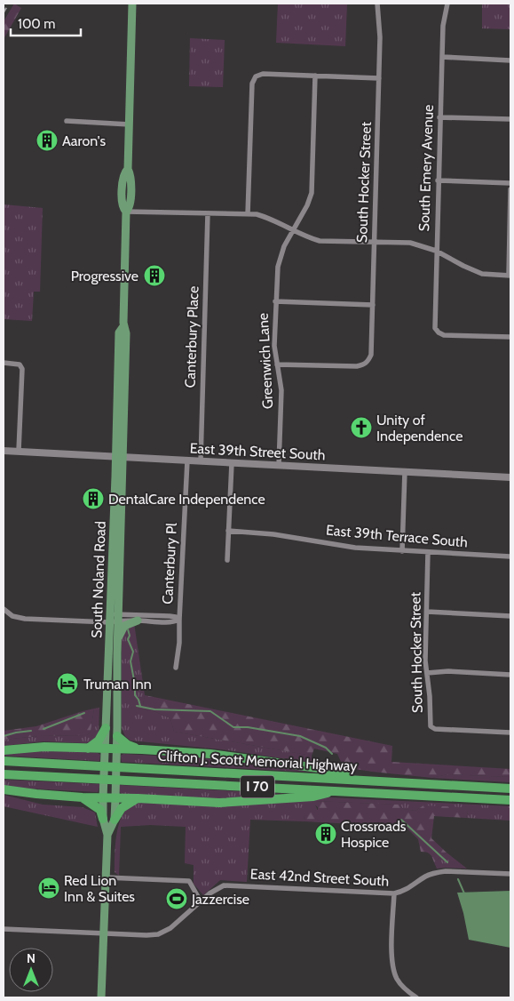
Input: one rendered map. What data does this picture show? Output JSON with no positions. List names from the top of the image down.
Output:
{
  "streets": {
    "highway": ["Clifton J. Scott Memorial Highway", "I 70"],
    "main road": ["East 39th Street South", "South Noland Road"],
    "street": [
      "South Emery Avenue",
      "South Hocker Street",
      "Canterbury Place",
      "Greenwich Lane",
      "East 39th Terrace South",
      "Canterbury Pl",
      "East 42nd Street South"
    ]
  },
  "crossings": [
    ["South Hocker Street", "Greenwich Lane"],
    ["South Hocker Street", "East 39th Terrace South"],
    ["Canterbury Place", "East 39th Street South"],
    ["Greenwich Lane", "East 39th Street South"],
    ["East 39th Street South", "Canterbury Pl"],
    ["East 39th Street South", "South Noland Road"]
  ],
  "places": {
    "building": [
      "Aaron's",
      "Progressive",
      "DentalCare Independence",
      "Crossroads Hospice"
    ],
    "church": ["Unity of Independence"],
    "hotel": ["Truman Inn", "Red Lion Inn & Suites"],
    "sports": ["Jazzercise"]
  },
  "scale_bar": "100 m",
  "north": "top"
}
